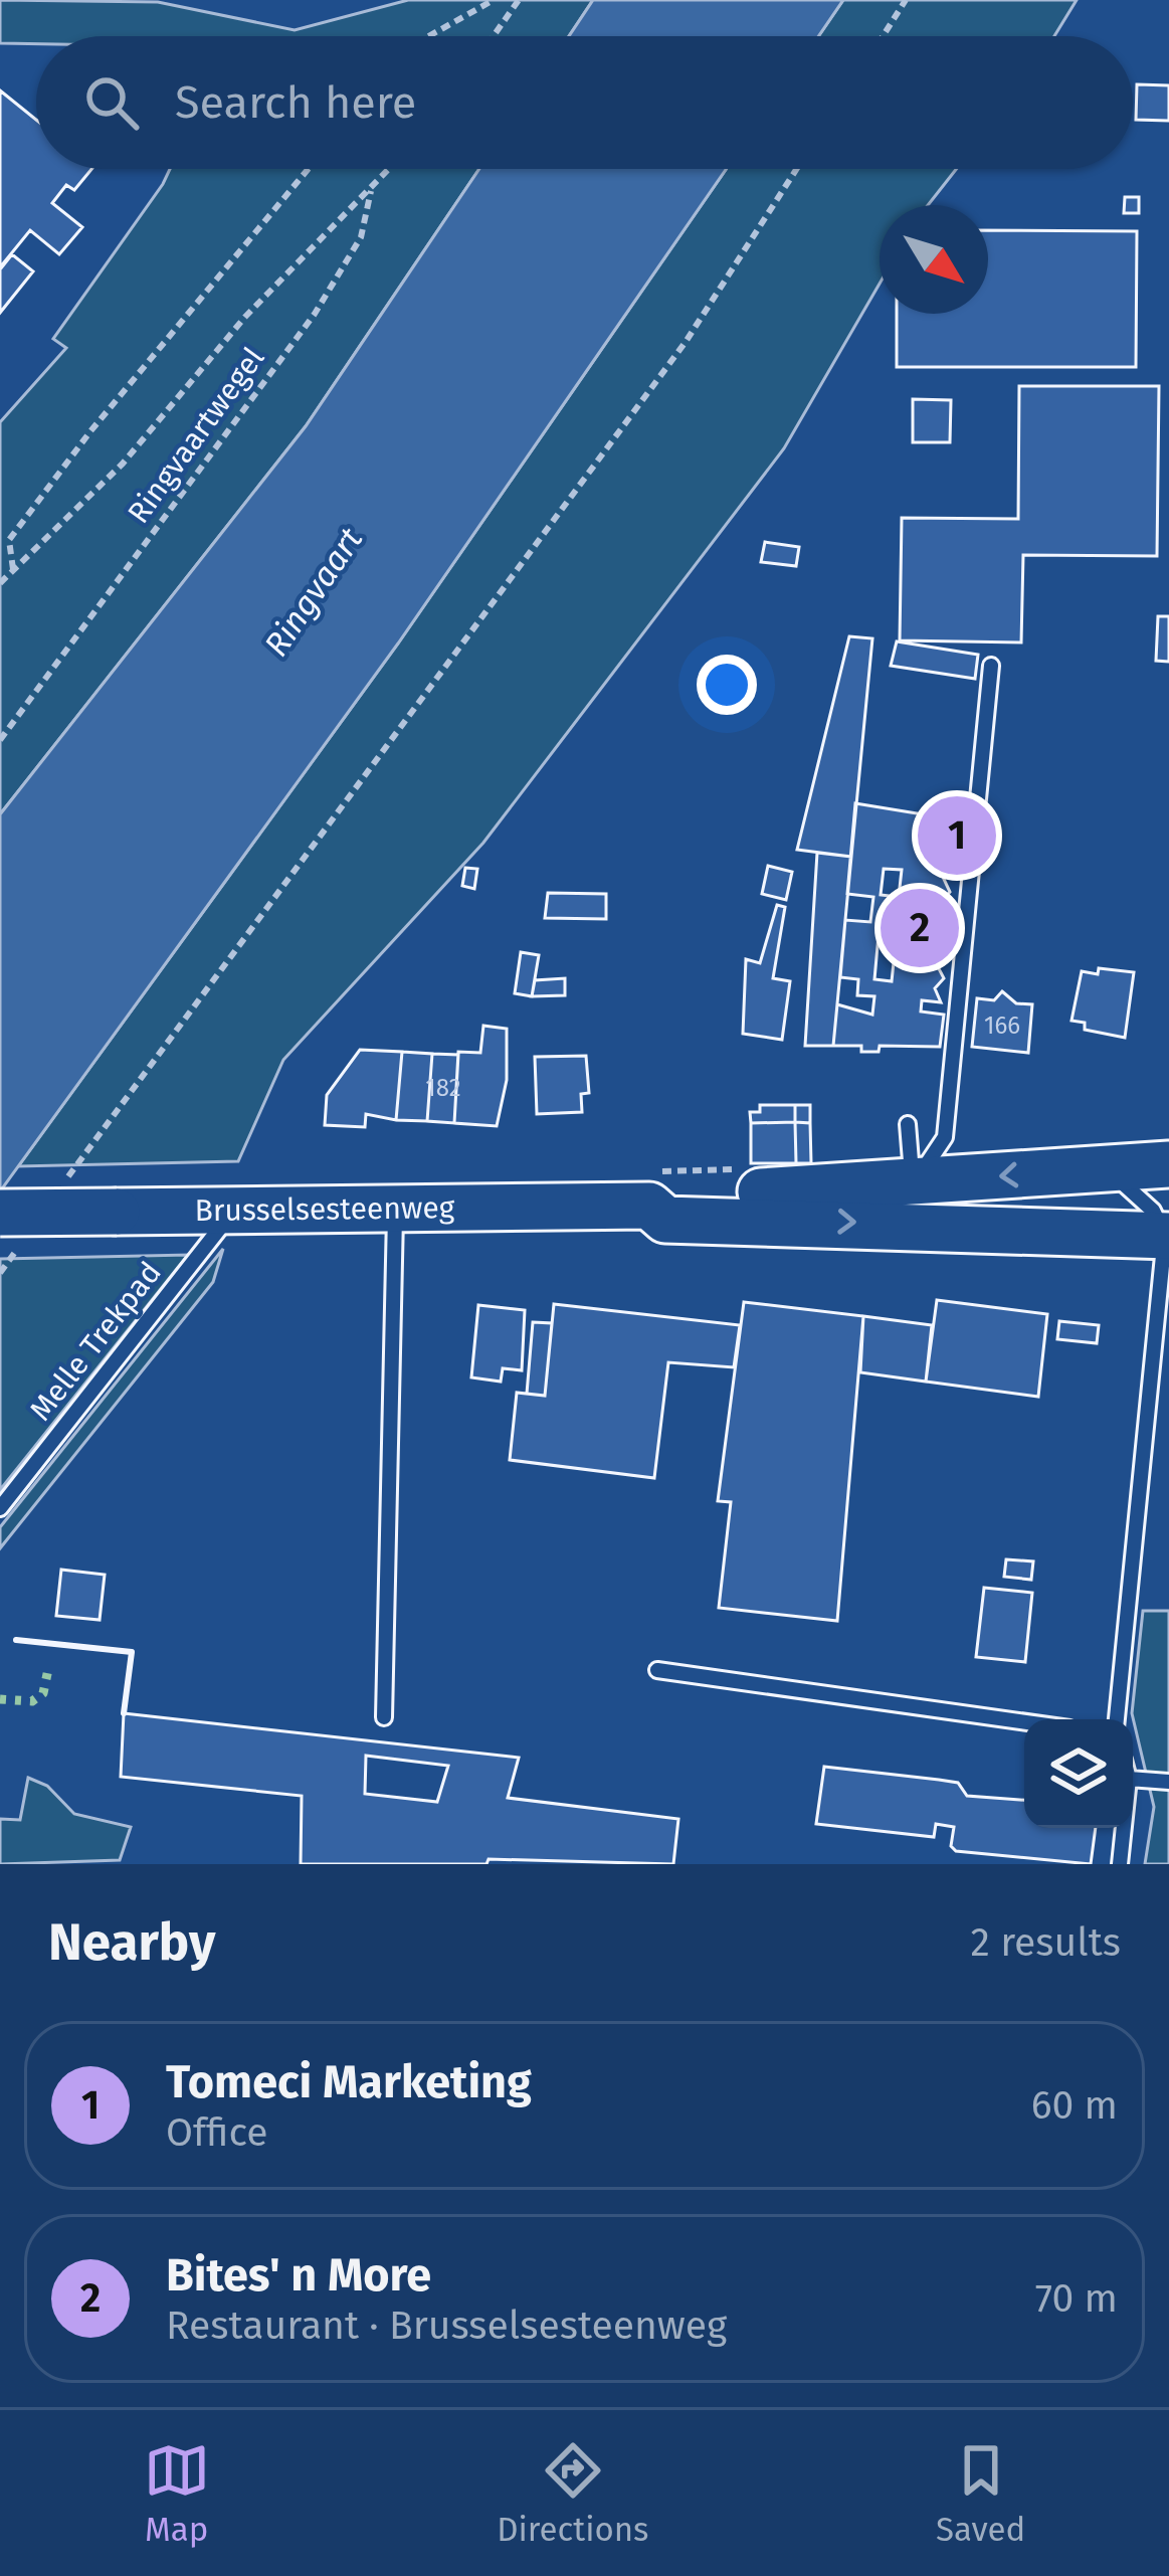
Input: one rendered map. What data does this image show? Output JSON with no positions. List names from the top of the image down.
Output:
{
  "streets": {
    "main road": ["Brusselsesteenweg"],
    "lane": ["Melle Trekpad"],
    "path": ["Ringvaartwegel"]
  },
  "crossings": [
    ["Brusselsesteenweg", "Melle Trekpad"]
  ],
  "water": ["Ringvaart"],
  "house_numbers": ["166", "182"],
  "north": "bottom right",
  "page": {
    "search": "Search here",
    "pins": ["1", "2"],
    "heading": ["Nearby", "2 results"],
    "list": [
      {
        "mark": "1",
        "name": "Tomeci Marketing",
        "note": "Office",
        "value": "60 m"
      },
      {
        "mark": "2",
        "name": "Bites' n More",
        "note": "Restaurant · Brusselsesteenweg",
        "value": "70 m"
      }
    ],
    "nav": ["Map", "Directions", "Saved"]
  }
}
